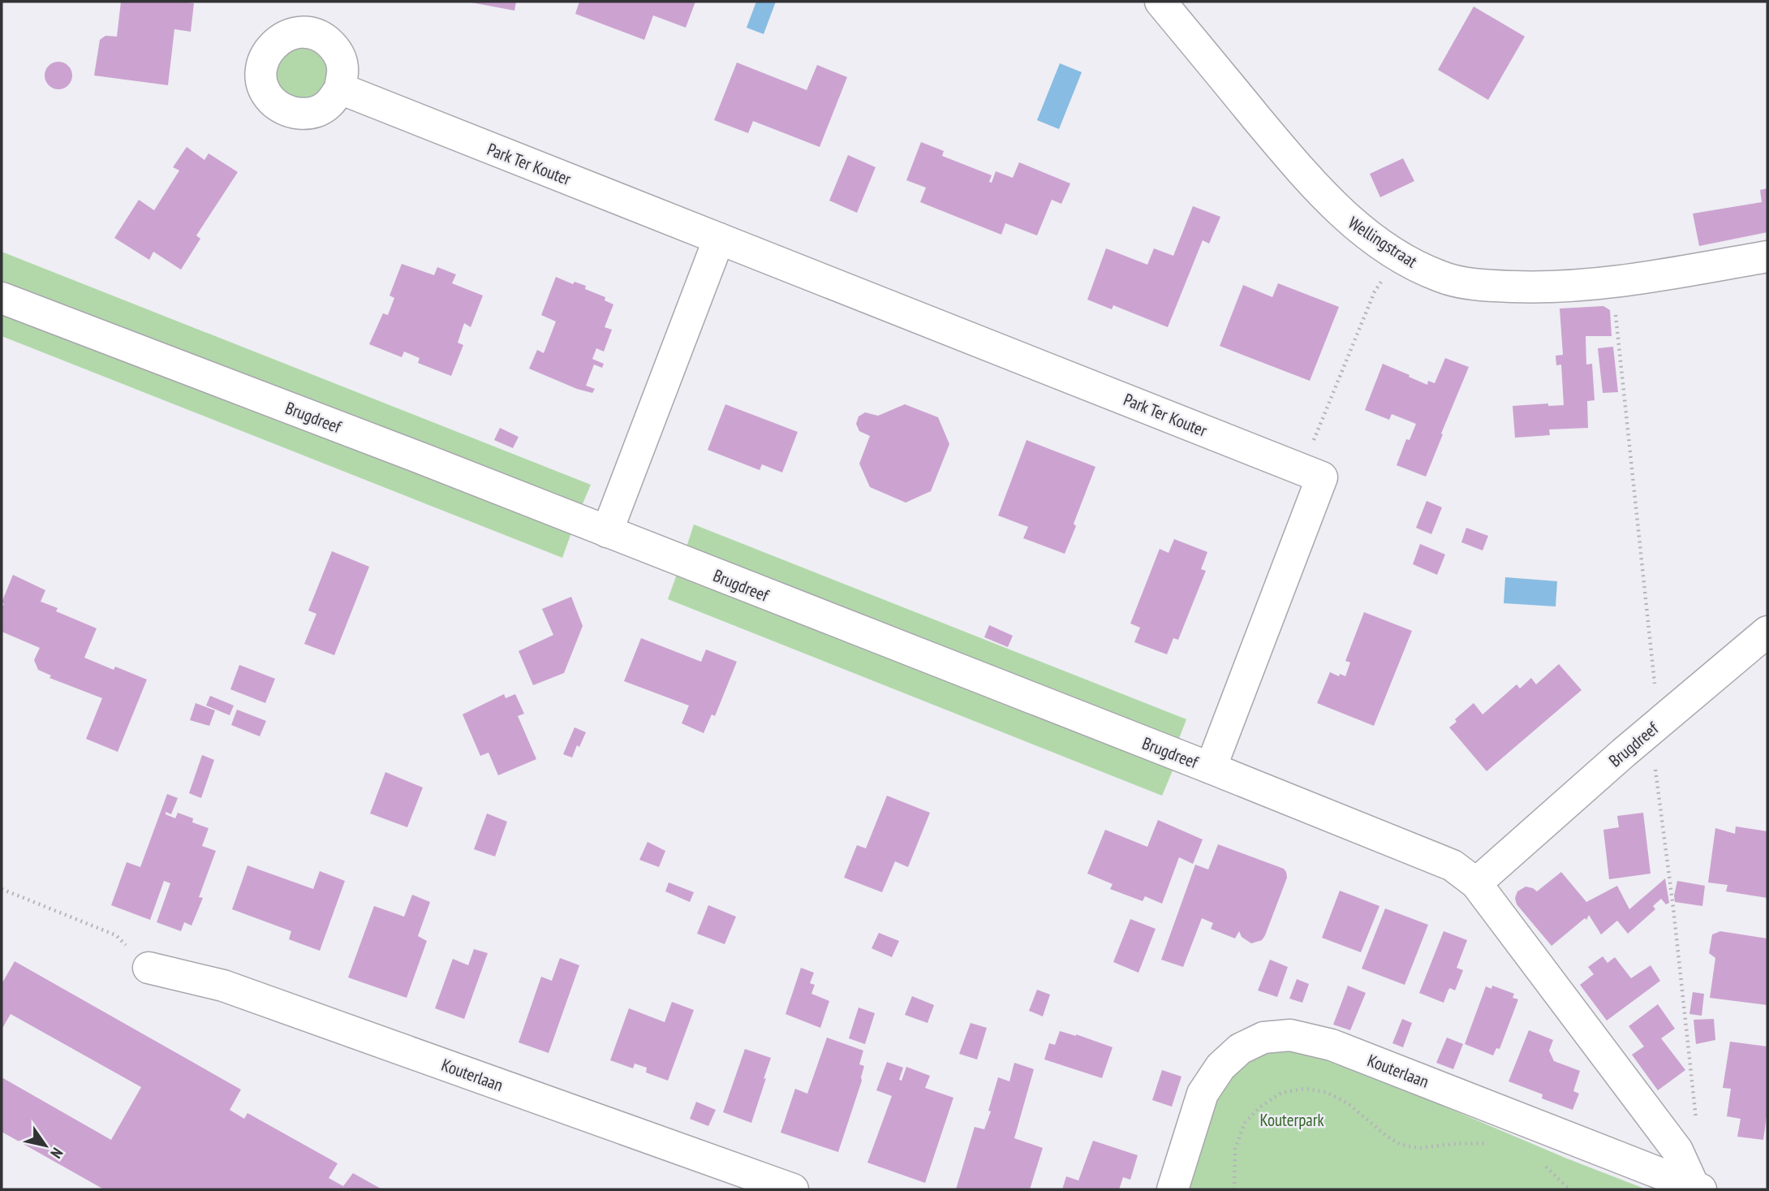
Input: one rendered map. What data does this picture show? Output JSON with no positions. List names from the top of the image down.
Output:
{
  "streets": {
    "street": [
      "Park Ter Kouter",
      "Wellingstraat",
      "Brugdreef",
      "Kouterlaan"
    ]
  },
  "crossings": [
    ["Park Ter Kouter", "Brugdreef"],
    ["Brugdreef", "Kouterlaan"]
  ],
  "parks": ["Kouterpark"],
  "north": "bottom right"
}
